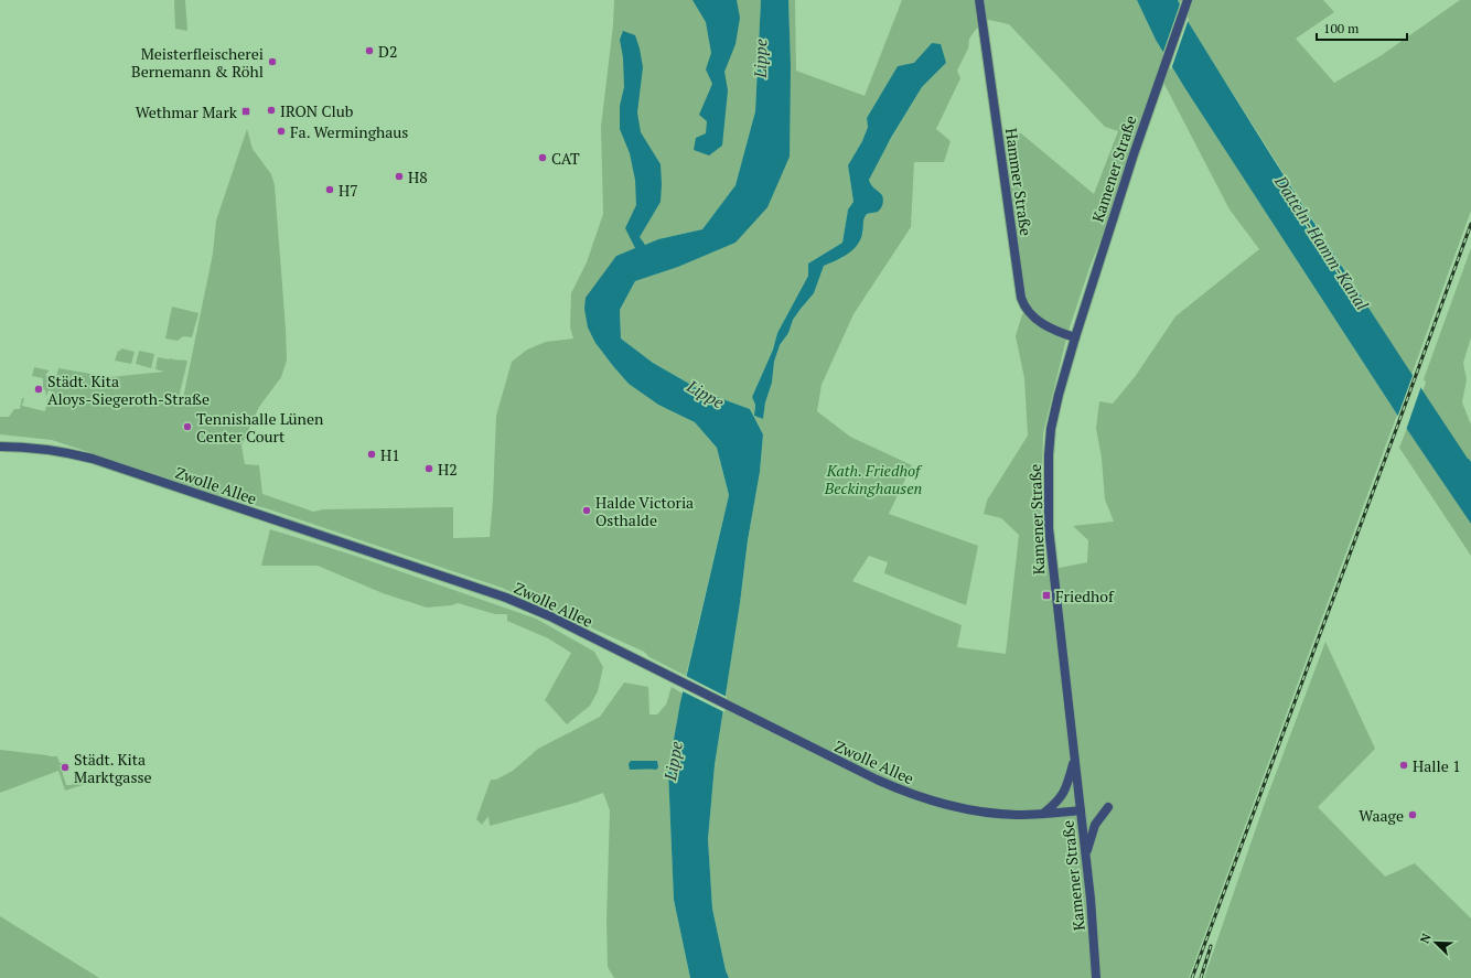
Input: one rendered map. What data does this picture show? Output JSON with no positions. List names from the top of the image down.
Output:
{
  "streets": {
    "main road": ["Kamener Straße", "Hammer Straße", "Zwolle Allee"]
  },
  "crossings": [
    ["Kamener Straße", "Hammer Straße"],
    ["Kamener Straße", "Zwolle Allee"]
  ],
  "water": ["Lippe", "Datteln-Hamm-Kanal"],
  "parks": ["Kath. Friedhof Beckinghausen"],
  "places": {
    "other": [
      "D2",
      "Meisterfleischerei Bernemann & Röhl",
      "IRON Club",
      "Fa. Werminghaus",
      "CAT",
      "H8",
      "H7",
      "Städt. Kita Aloys-Siegeroth-Straße",
      "Tennishalle Lünen Center Court",
      "H1",
      "H2",
      "Halde Victoria Osthalde",
      "Halle 1",
      "Städt. Kita Marktgasse",
      "Waage"
    ],
    "transit": ["Wethmar Mark", "Friedhof"]
  },
  "scale_bar": "100 m",
  "north": "top left"
}
